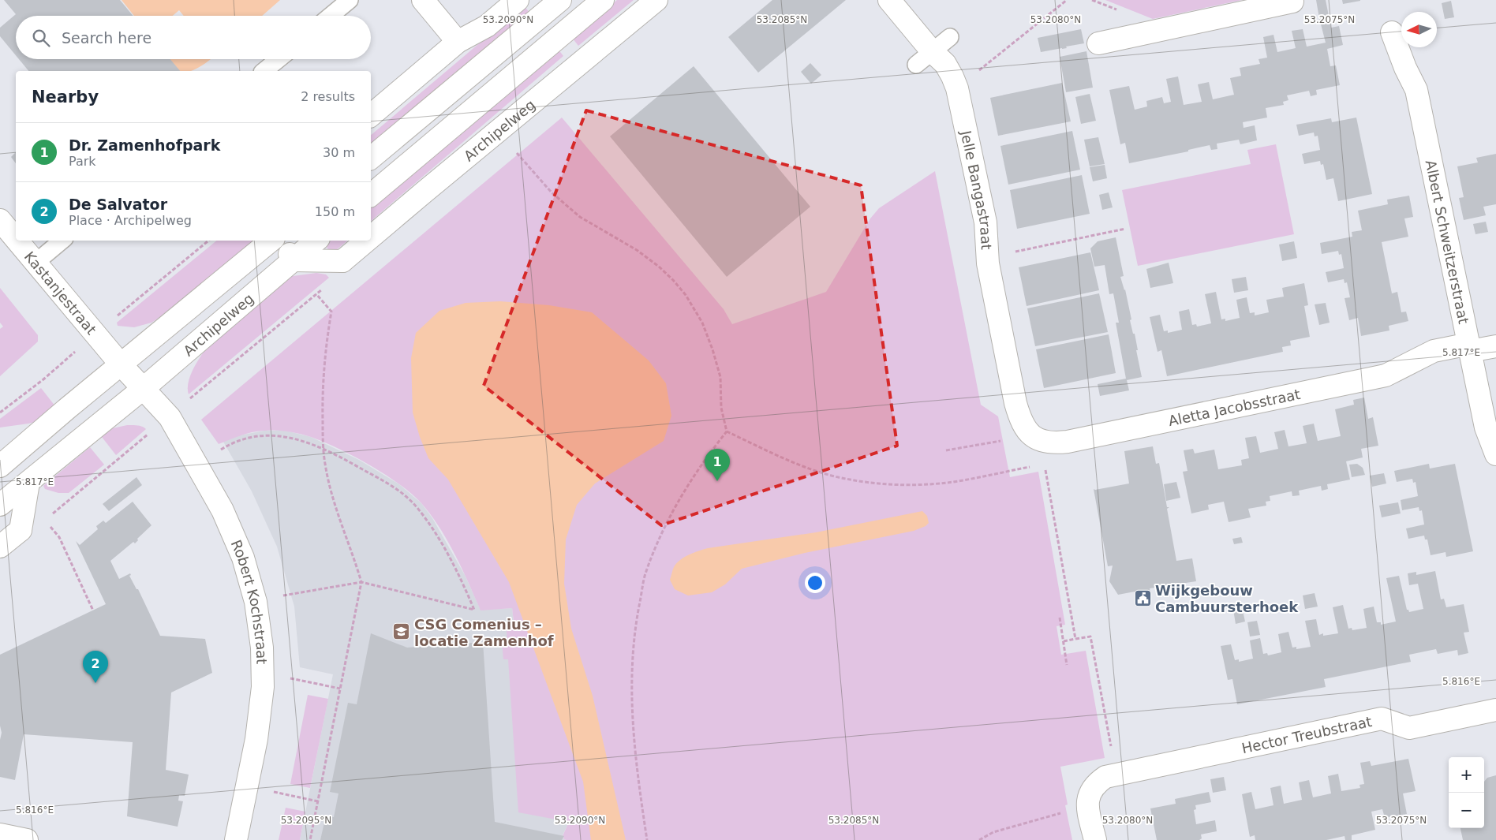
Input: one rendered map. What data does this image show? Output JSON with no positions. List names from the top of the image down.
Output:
{
  "streets": {
    "street": [
      "Archipelweg",
      "Jelle Bangastraat",
      "Albert Schweitzerstraat",
      "Kastanjestraat",
      "Aletta Jacobsstraat",
      "Robert Kochstraat",
      "Hector Treubstraat"
    ]
  },
  "crossings": [
    ["Archipelweg", "Robert Kochstraat"],
    ["Albert Schweitzerstraat", "Aletta Jacobsstraat"]
  ],
  "places": {
    "public building": ["Wijkgebouw Cambuursterhoek"],
    "school or university": ["CSG Comenius – locatie Zamenhof"]
  },
  "north": "left",
  "page": {
    "search": "Search here",
    "heading": ["Nearby", "2 results"],
    "list": [
      {
        "mark": "1",
        "name": "Dr. Zamenhofpark",
        "note": "Park",
        "value": "30 m"
      },
      {
        "mark": "2",
        "name": "De Salvator",
        "note": "Place · Archipelweg",
        "value": "150 m"
      }
    ],
    "pins": ["1", "2"],
    "map_buttons": ["+", "−"]
  },
  "coordinates": [
    "53.2090°N",
    "53.2085°N",
    "53.2080°N",
    "53.2075°N",
    "5.817°E",
    "5.816°E",
    "53.2095°N"
  ]
}
